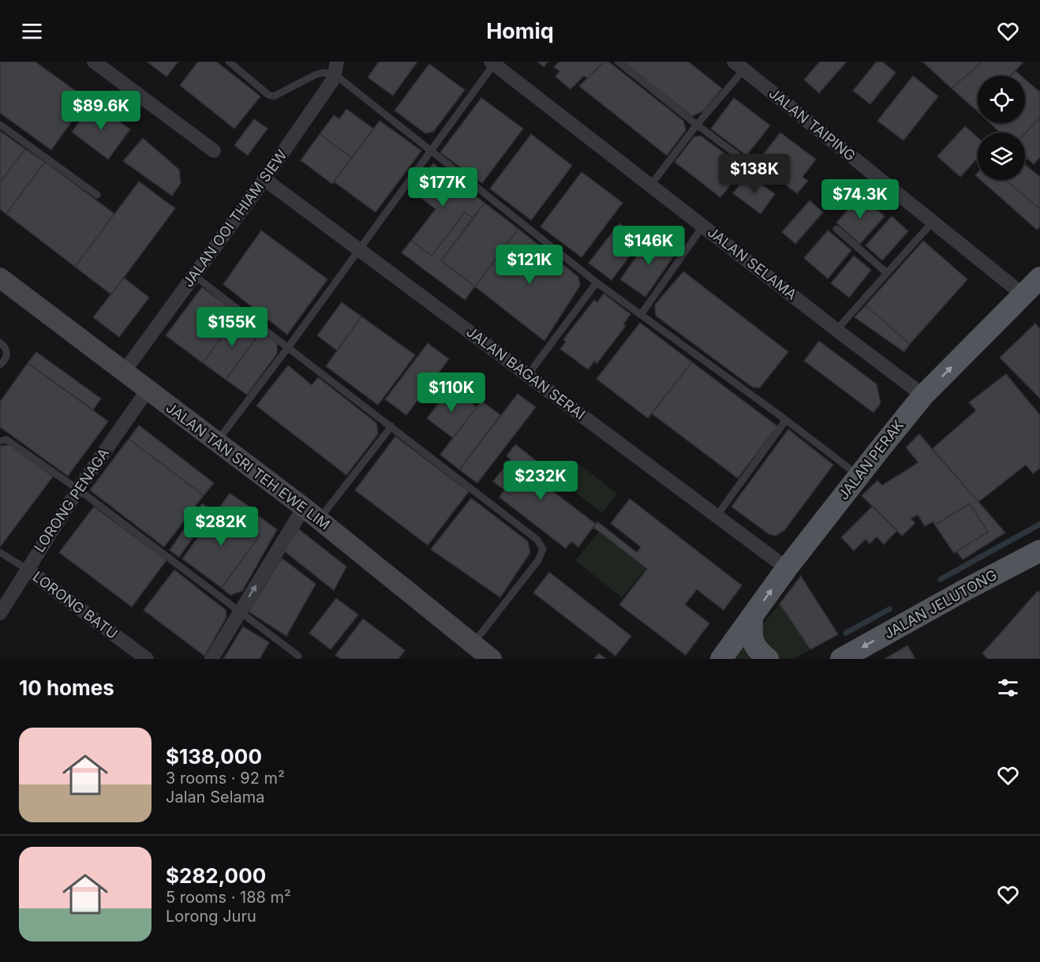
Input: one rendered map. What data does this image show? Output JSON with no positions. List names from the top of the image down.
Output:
{
  "streets": {
    "main road": ["JALAN PERAK", "JALAN TAN SRI TEH EWE LIM", "JALAN JELUTONG"],
    "street": [
      "JALAN TAIPING",
      "JALAN OOI THIAM SIEW",
      "JALAN SELAMA",
      "JALAN BAGAN SERAI",
      "LORONG PENAGA",
      "LORONG BATU"
    ]
  },
  "crossings": [
    ["JALAN TAIPING", "JALAN PERAK"],
    ["JALAN OOI THIAM SIEW", "JALAN BAGAN SERAI"],
    ["JALAN OOI THIAM SIEW", "JALAN TAN SRI TEH EWE LIM"],
    ["JALAN SELAMA", "JALAN PERAK"],
    ["JALAN BAGAN SERAI", "JALAN PERAK"],
    ["JALAN TAN SRI TEH EWE LIM", "LORONG PENAGA"],
    ["LORONG PENAGA", "LORONG BATU"]
  ],
  "one_way": ["JALAN PERAK", "JALAN JELUTONG"],
  "page": {
    "header": "Homiq",
    "price": [
      "$89.6K",
      "$138K",
      "$177K",
      "$74.3K",
      "$146K",
      "$121K",
      "$155K",
      "$110K",
      "$232K",
      "$282K"
    ],
    "heading": "10 homes",
    "list": [
      {
        "name": "$138,000",
        "note": "3 rooms · 92 m² · Jalan Selama"
      },
      {
        "name": "$282,000",
        "note": "5 rooms · 188 m² · Lorong Juru"
      }
    ]
  }
}
